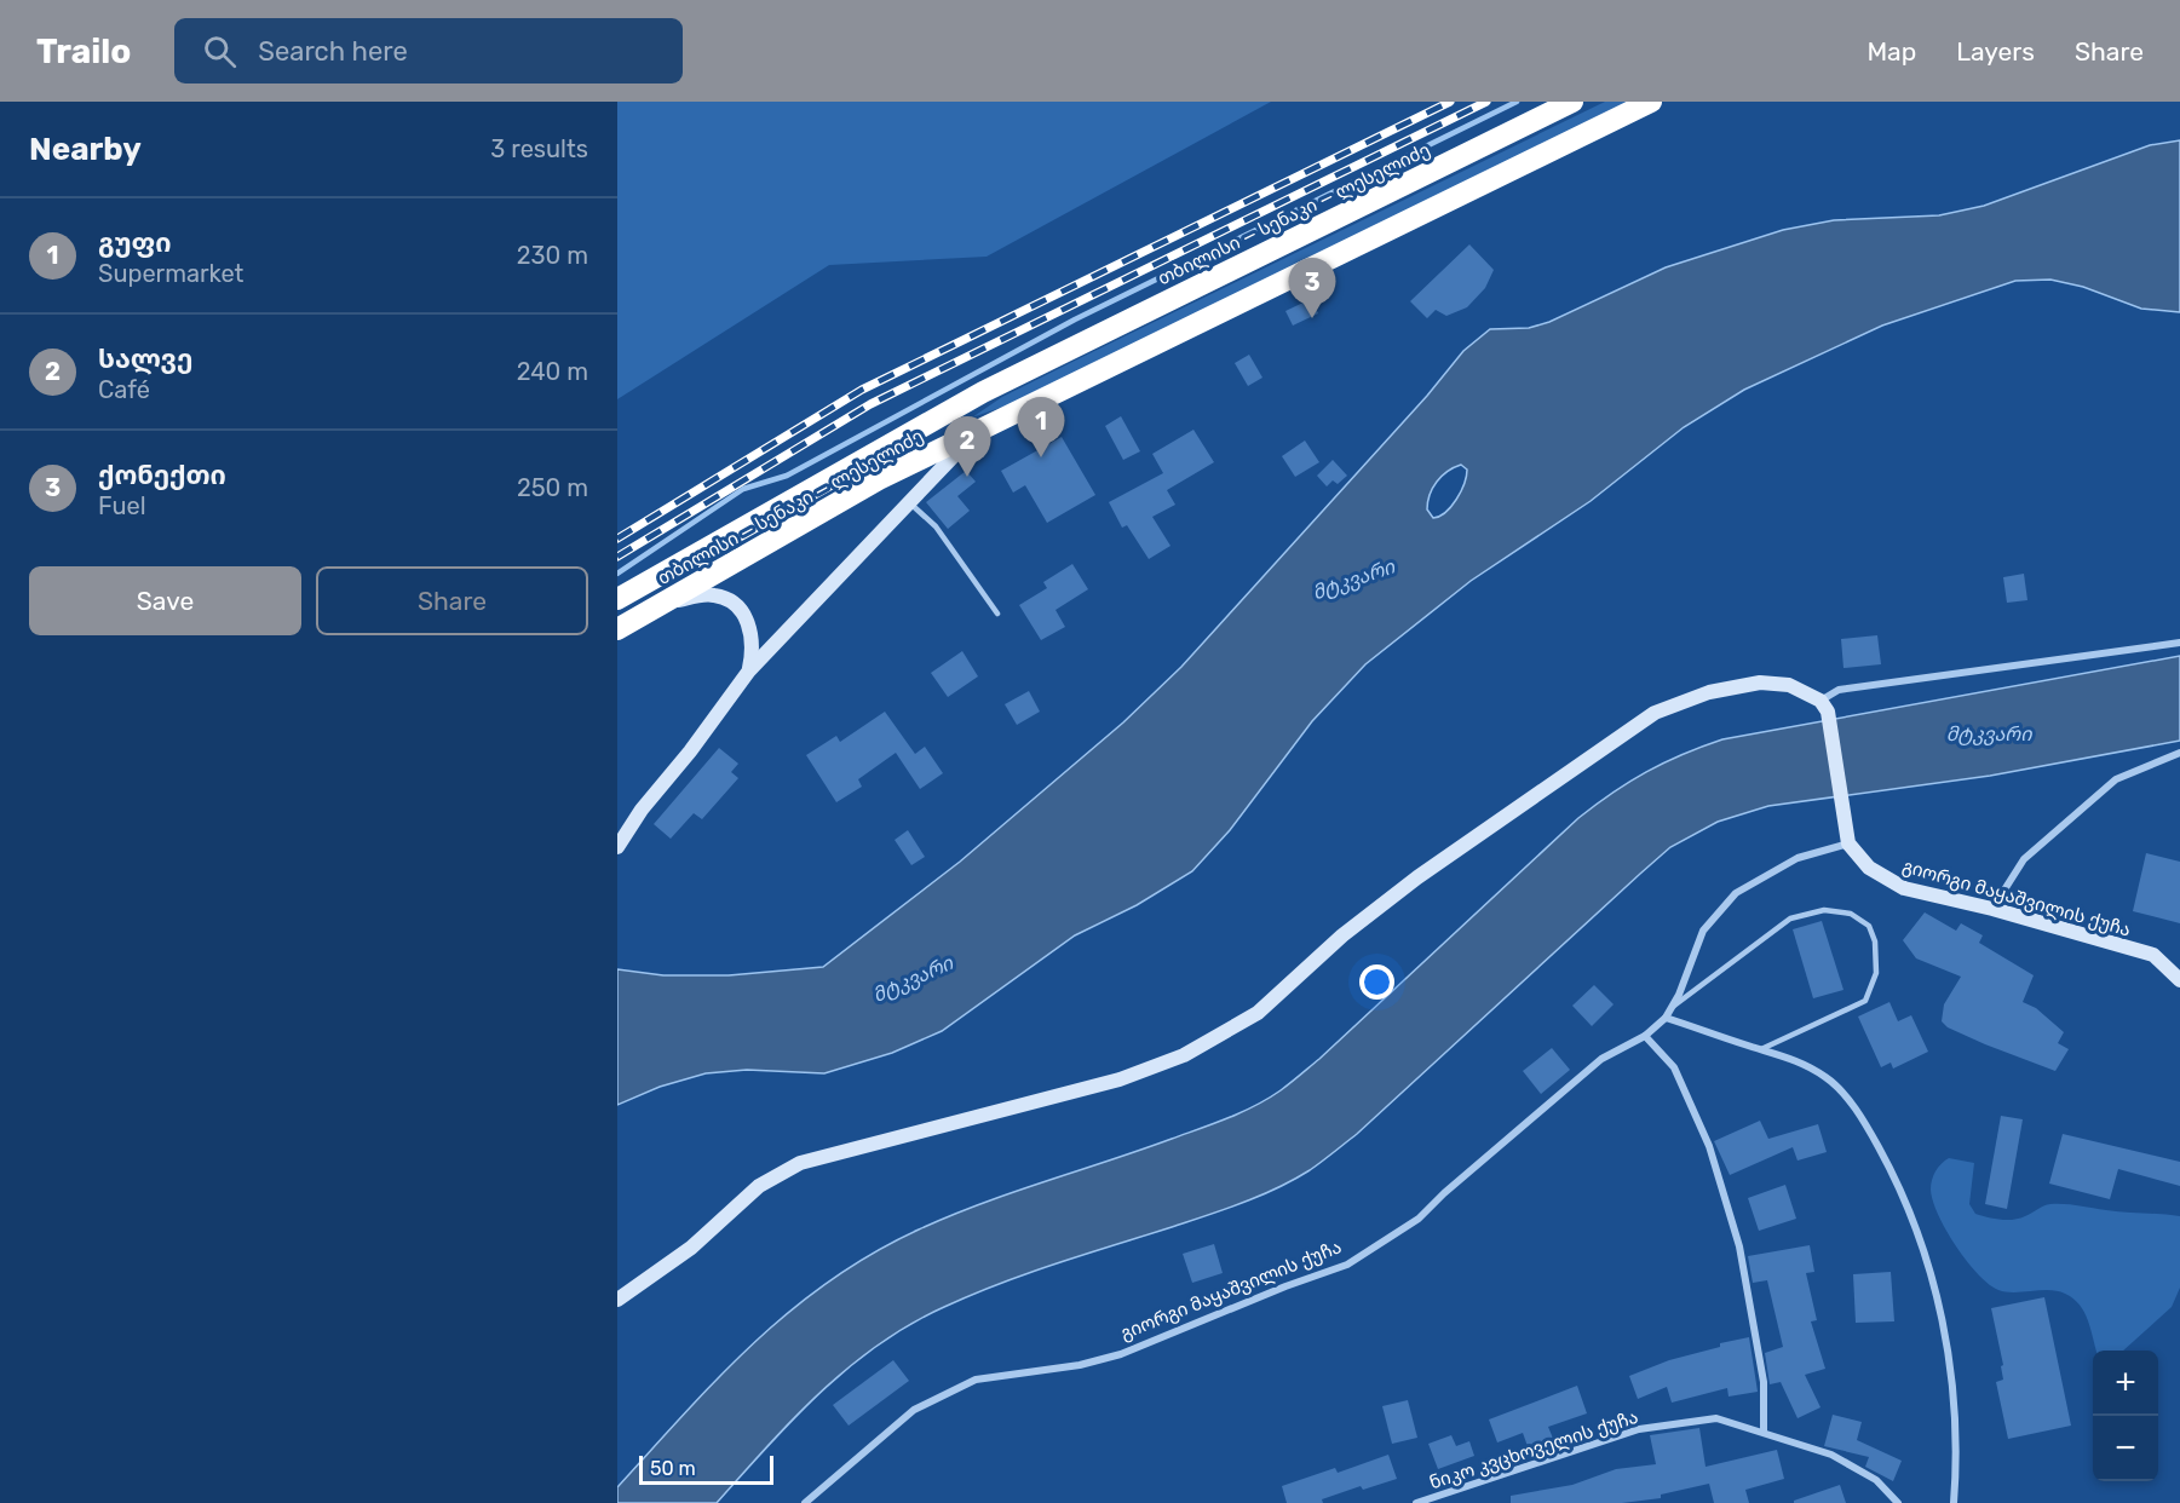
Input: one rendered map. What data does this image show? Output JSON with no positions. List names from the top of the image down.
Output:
{
  "streets": {
    "highway": ["თბილისი — სენაკი — ლესელიძე"],
    "street": ["გიორგი მაყაშვილის ქუჩა", "ნიკო კვცხოველის ქუჩა"]
  },
  "water": ["მტკვარი"],
  "scale_bar": "50 m",
  "page": {
    "header": "Trailo",
    "search": "Search here",
    "nav": ["Map", "Layers", "Share"],
    "heading": ["Nearby", "3 results"],
    "list": [
      {
        "mark": "1",
        "name": "გუფი",
        "note": "Supermarket",
        "value": "230 m"
      },
      {
        "mark": "2",
        "name": "სალვე",
        "note": "Café",
        "value": "240 m"
      },
      {
        "mark": "3",
        "name": "ქონექთი",
        "note": "Fuel",
        "value": "250 m"
      }
    ],
    "pins": ["3", "1", "2"],
    "buttons": ["Save", "Share"],
    "map_buttons": ["+", "−"],
    "scale": "50 m"
  }
}
